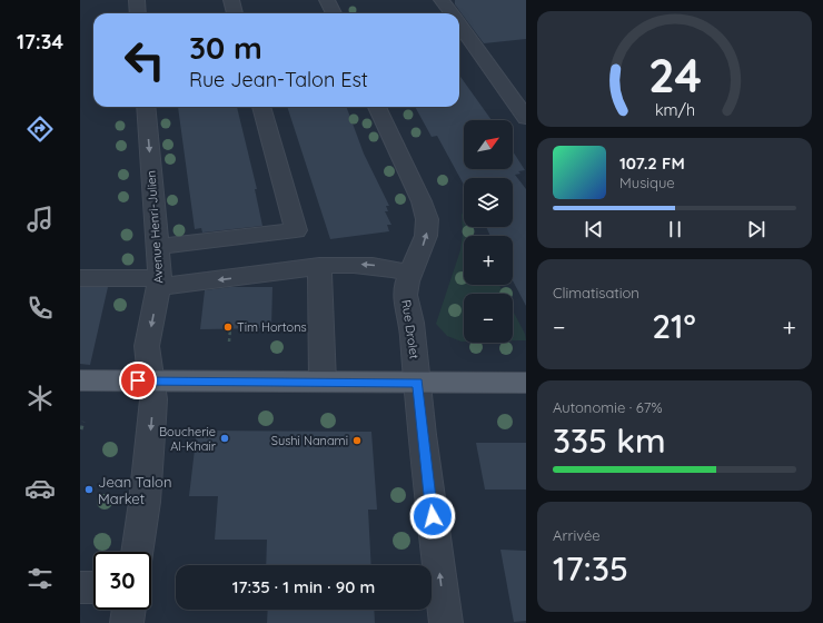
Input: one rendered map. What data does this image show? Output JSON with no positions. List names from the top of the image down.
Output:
{
  "streets": {
    "street": ["Avenue Henri-Julien", "Rue Drolet"]
  },
  "one_way": ["Avenue Henri-Julien", "Rue Drolet"],
  "places": [
    "Tim Hortons",
    "Boucherie Al-Khair",
    "Sushi Nanami",
    "Jean Talon Market"
  ],
  "north": "top right",
  "page": {
    "tabs": "17:34",
    "turn": ["30 m", "Rue Jean-Talon Est"],
    "map_buttons": ["+", "−"],
    "song": ["107.2 FM", "Musique"],
    "tile": [
      "Climatisation",
      ["Autonomie · 67%", "335 km"],
      ["Arrivée", "17:35"]
    ],
    "heat": ["−", "21°", "+"],
    "limit": "30",
    "trip": "17:35 · 1 min · 90 m",
    "gauge": ["24", "km/h"]
  }
}
